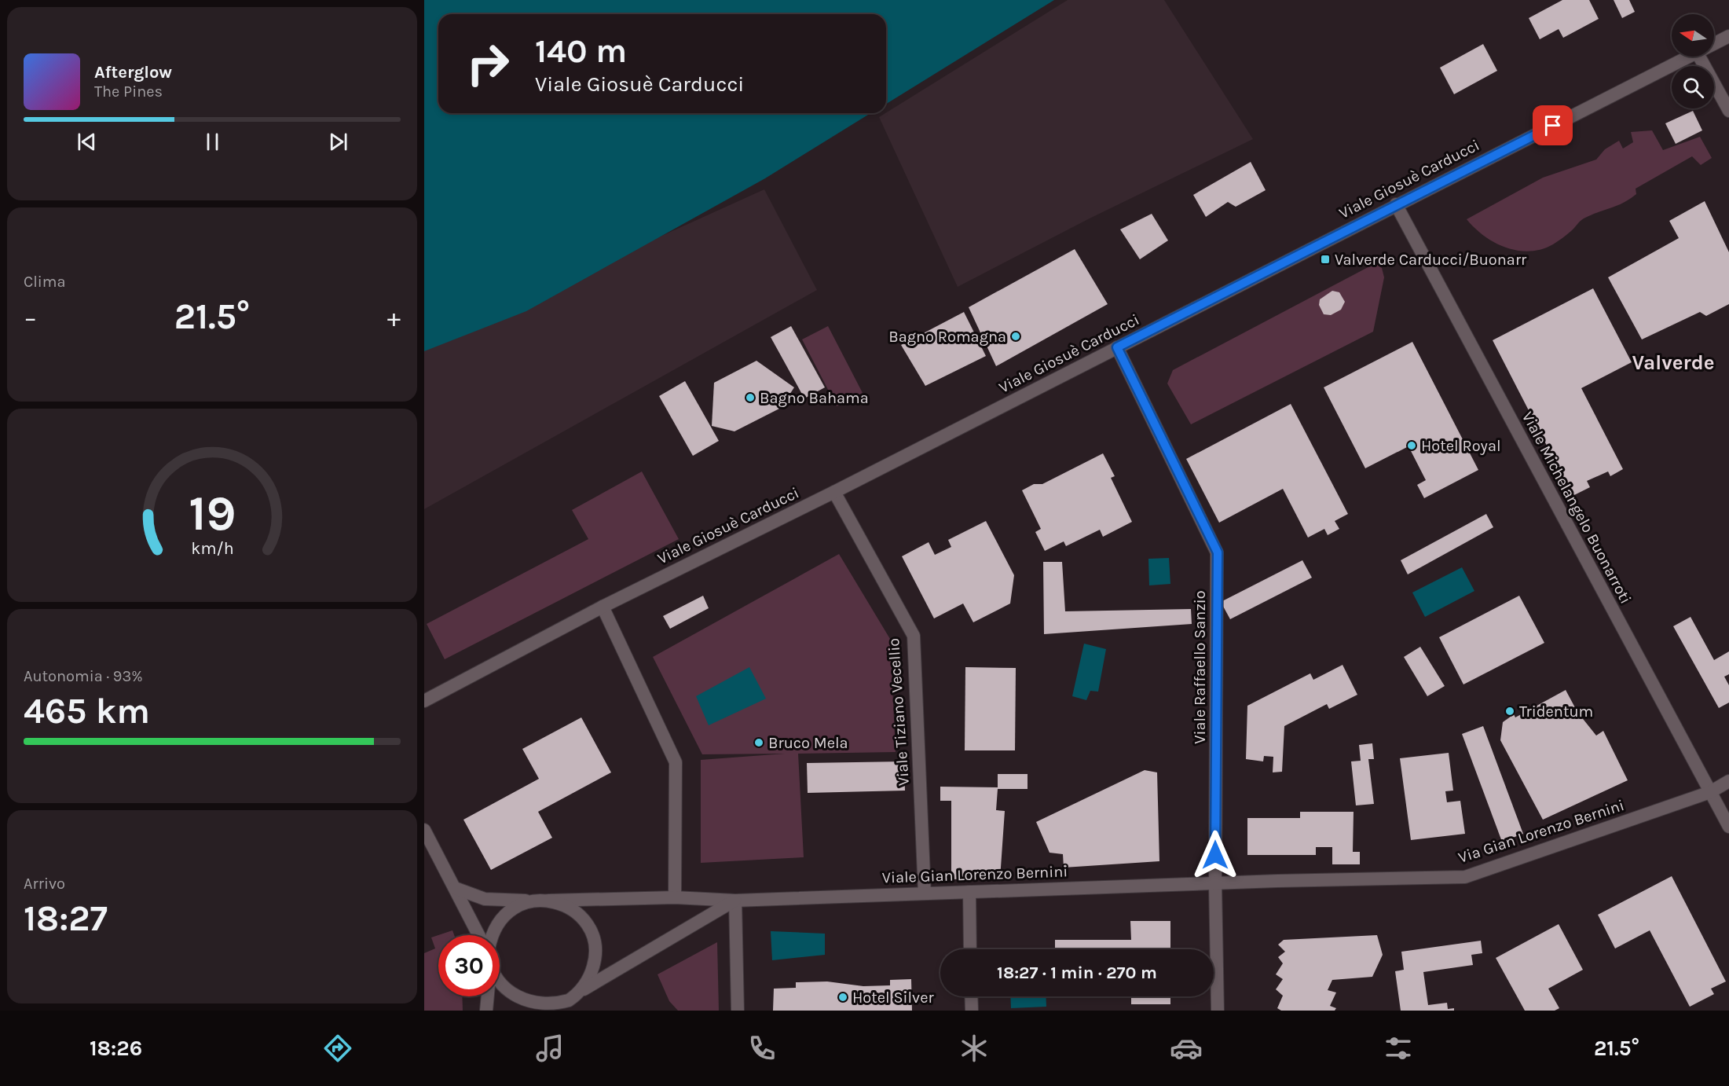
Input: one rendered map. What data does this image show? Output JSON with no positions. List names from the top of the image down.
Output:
{
  "streets": {
    "street": [
      "Viale Giosuè Carducci",
      "Viale Michelangelo Buonarroti",
      "Viale Raffaello Sanzio",
      "Viale Tiziano Vecellio",
      "Via Gian Lorenzo Bernini",
      "Viale Gian Lorenzo Bernini"
    ]
  },
  "crossings": [
    ["Viale Giosuè Carducci", "Viale Michelangelo Buonarroti"],
    ["Viale Giosuè Carducci", "Viale Raffaello Sanzio"],
    ["Viale Giosuè Carducci", "Viale Tiziano Vecellio"],
    ["Viale Michelangelo Buonarroti", "Via Gian Lorenzo Bernini"],
    ["Viale Raffaello Sanzio", "Via Gian Lorenzo Bernini"],
    ["Viale Raffaello Sanzio", "Viale Gian Lorenzo Bernini"],
    ["Viale Tiziano Vecellio", "Viale Gian Lorenzo Bernini"],
    ["Via Gian Lorenzo Bernini", "Viale Gian Lorenzo Bernini"]
  ],
  "districts": ["Valverde"],
  "places": {
    "transit": ["Valverde Carducci/Buonarr"],
    "other": [
      "Bagno Romagna",
      "Bagno Bahama",
      "Hotel Royal",
      "Tridentum",
      "Bruco Mela",
      "Hotel Silver"
    ]
  },
  "north": "left",
  "page": {
    "turn": ["140 m", "Viale Giosuè Carducci"],
    "song": ["Afterglow", "The Pines"],
    "tile": [
      "Clima",
      ["Autonomia · 93%", "465 km"],
      ["Arrivo", "18:27"]
    ],
    "heat": ["−", "21.5°", "+"],
    "limit": "30",
    "trip": "18:27 · 1 min · 270 m",
    "tabs": ["18:26", "21.5°"],
    "gauge": ["19", "km/h"]
  }
}
